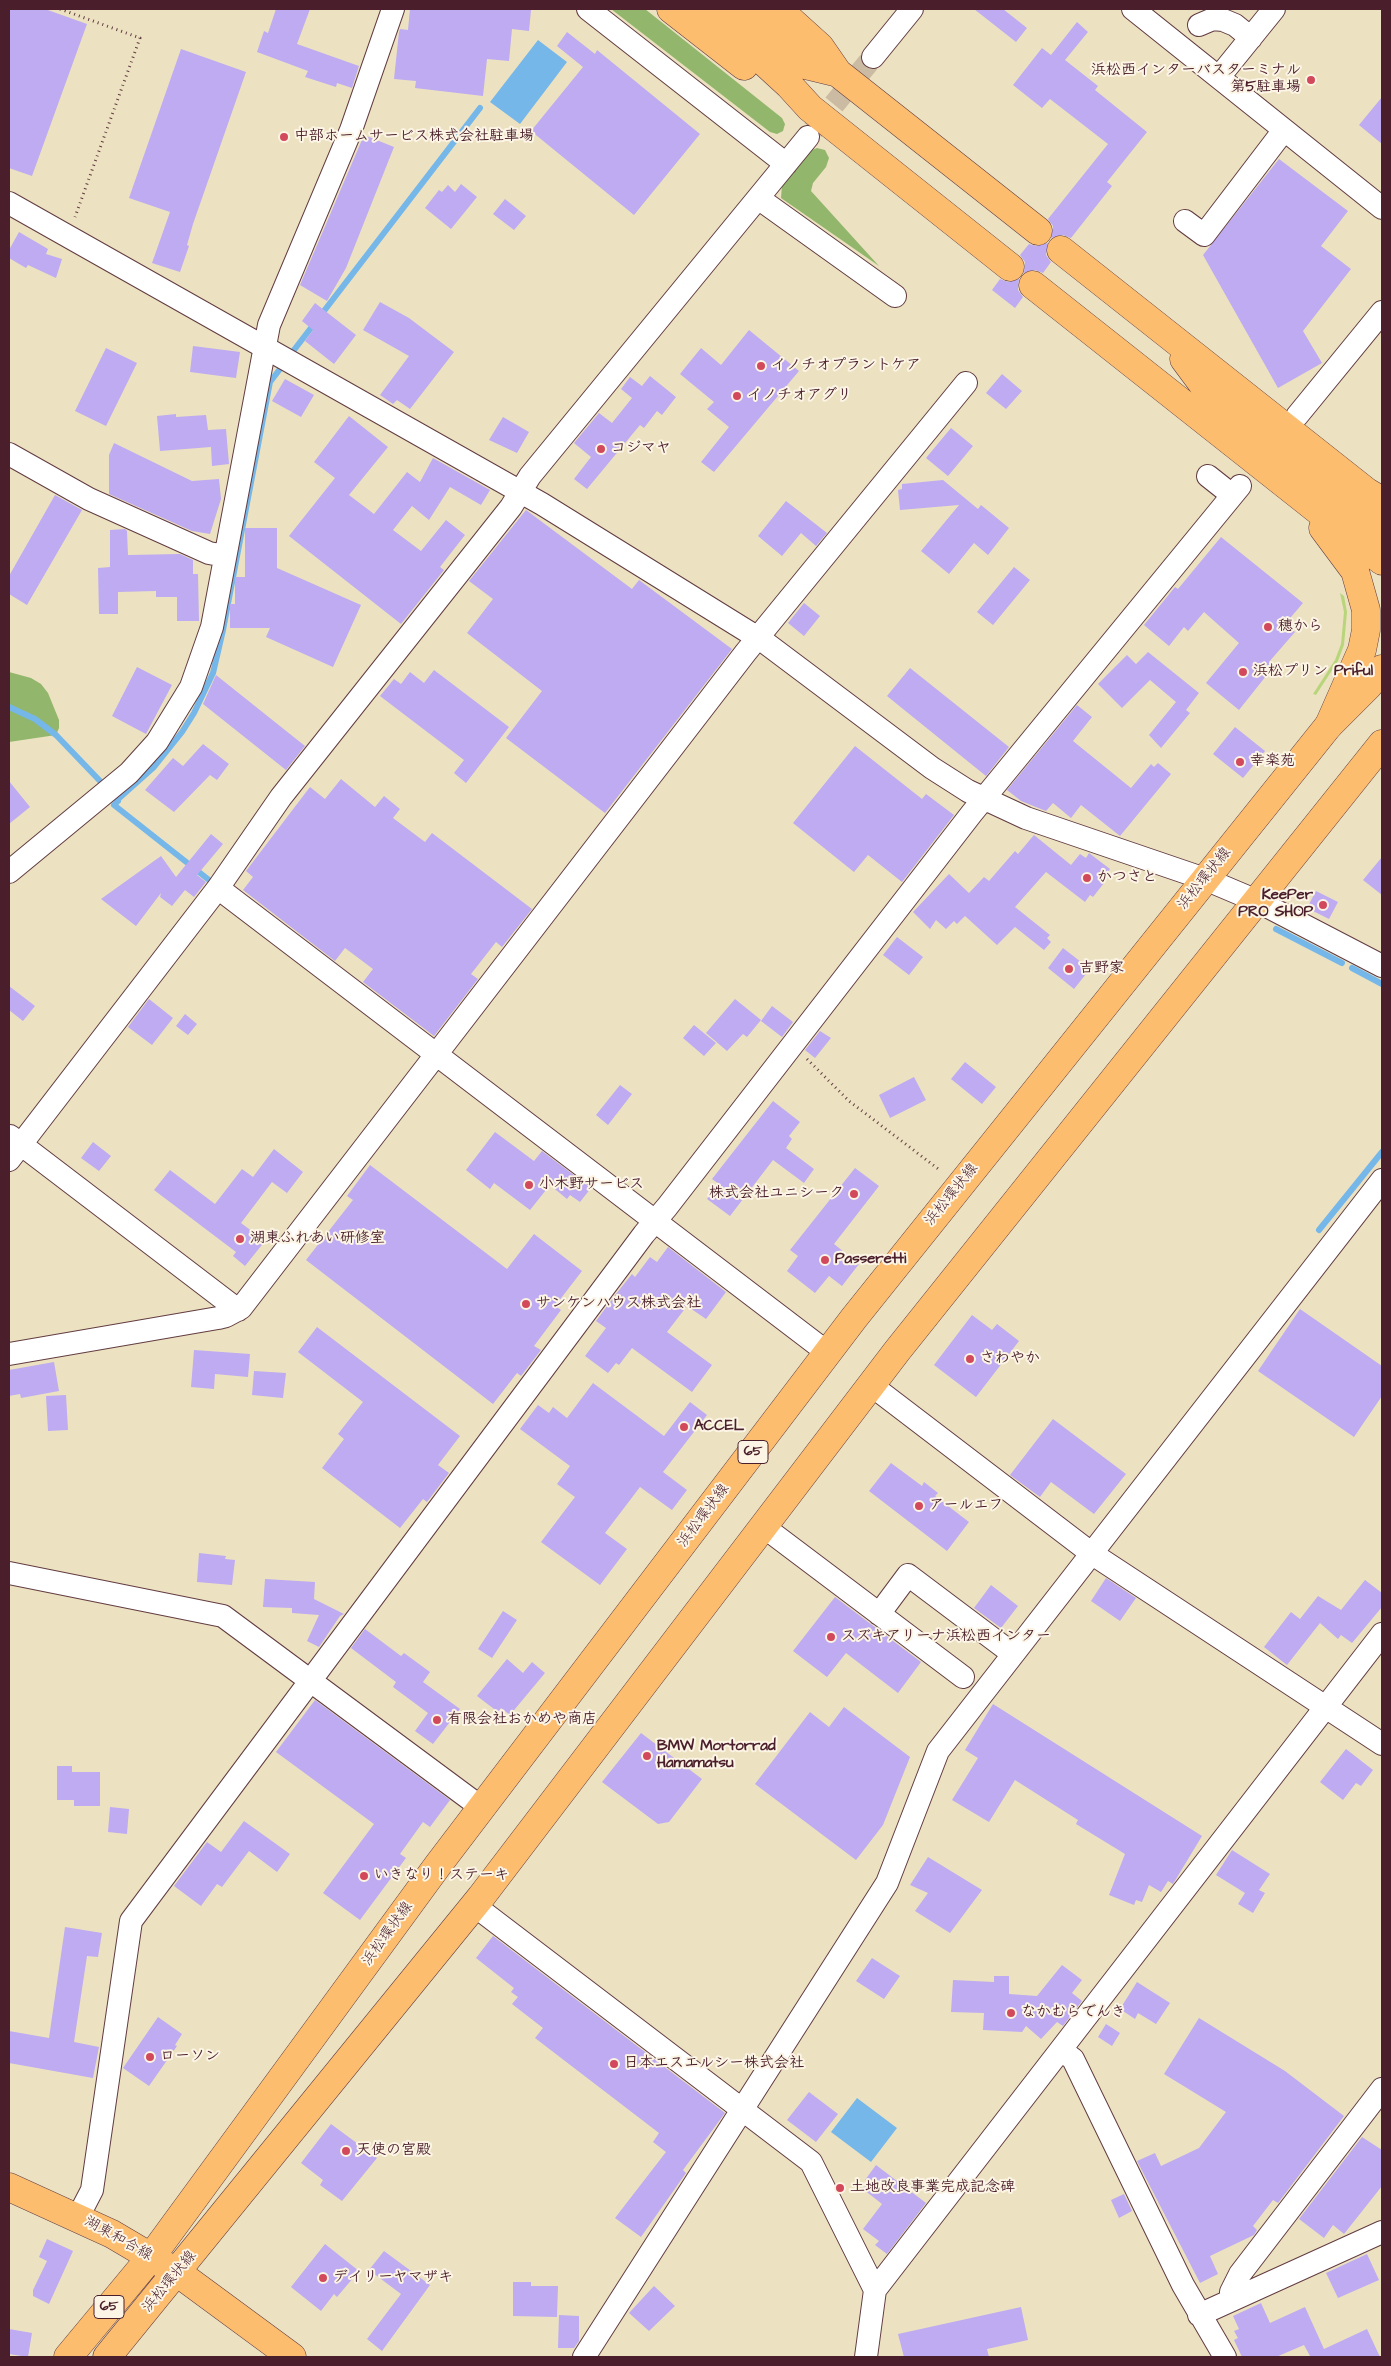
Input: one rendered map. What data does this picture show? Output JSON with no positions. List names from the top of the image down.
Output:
{
  "streets": {
    "main road": ["浜松環状線", "65", "湖東和合線"]
  },
  "crossings": [
    ["浜松環状線", "湖東和合線"]
  ],
  "places": [
    "浜松西インターバスターミナル 第5駐車場",
    "中部ホームサービス株式会社駐車場",
    "イノチオプラントケア",
    "イノチオアグリ",
    "コジマヤ",
    "穂から",
    "浜松プリン Priful",
    "幸楽苑",
    "かつさと",
    "KeePer PRO SHOP",
    "吉野家",
    "小木野サービス",
    "株式会社ユニシーク",
    "湖東ふれあい研修室",
    "Passeretti",
    "サンケンハウス株式会社",
    "さわやか",
    "ACCEL",
    "アールエフ",
    "スズキアリーナ浜松西インター",
    "有限会社おかめや商店",
    "BMW Mortorrad Hamamatsu",
    "いきなり！ステーキ",
    "なかむらでんき",
    "ローソン",
    "日本エスエルシー株式会社",
    "天使の宮殿",
    "土地改良事業完成記念碑",
    "デイリーヤマザキ"
  ]
}
